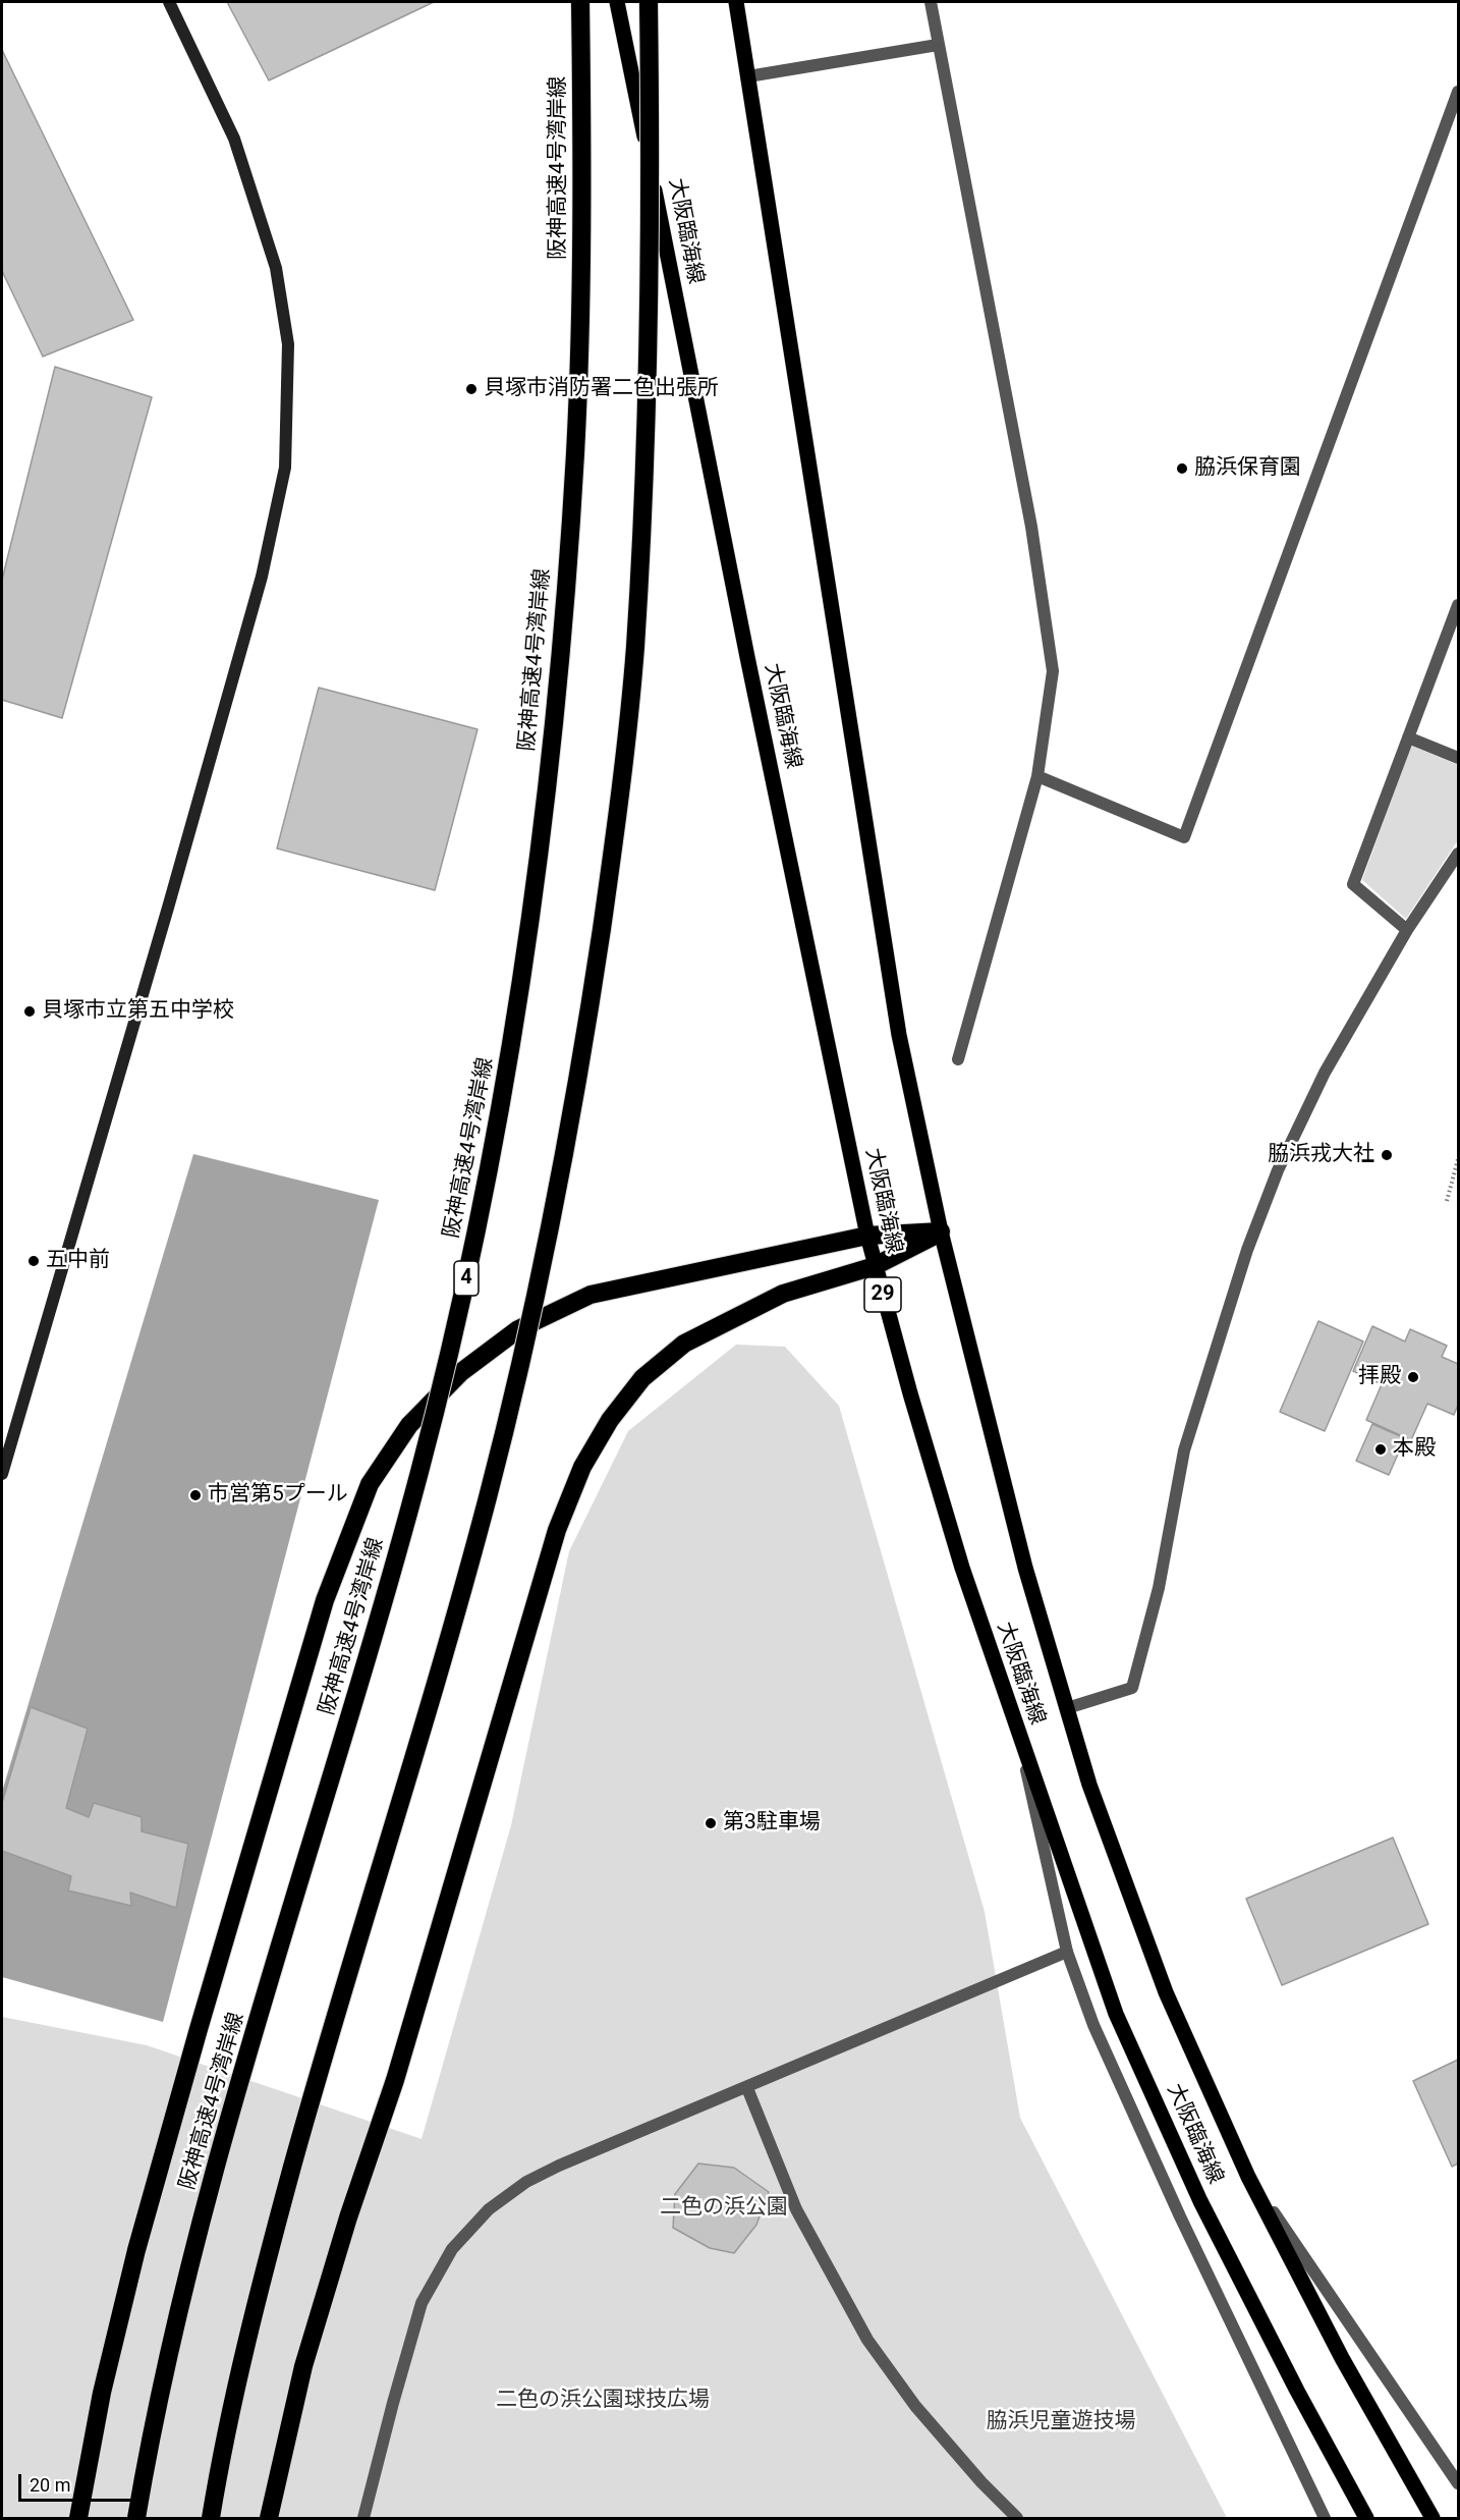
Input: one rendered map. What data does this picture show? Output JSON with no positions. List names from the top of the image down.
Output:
{
  "streets": {
    "highway": ["阪神高速4号湾岸線", "4"],
    "main road": ["大阪臨海線", "29"]
  },
  "parks": ["二色の浜公園", "二色の浜公園球技広場", "脇浜児童遊技場"],
  "places": [
    "貝塚市消防署二色出張所",
    "脇浜保育園",
    "貝塚市立第五中学校",
    "脇浜戎大社",
    "五中前",
    "拝殿",
    "本殿",
    "市営第5プール",
    "第3駐車場"
  ],
  "scale_bar": "20 m"
}
